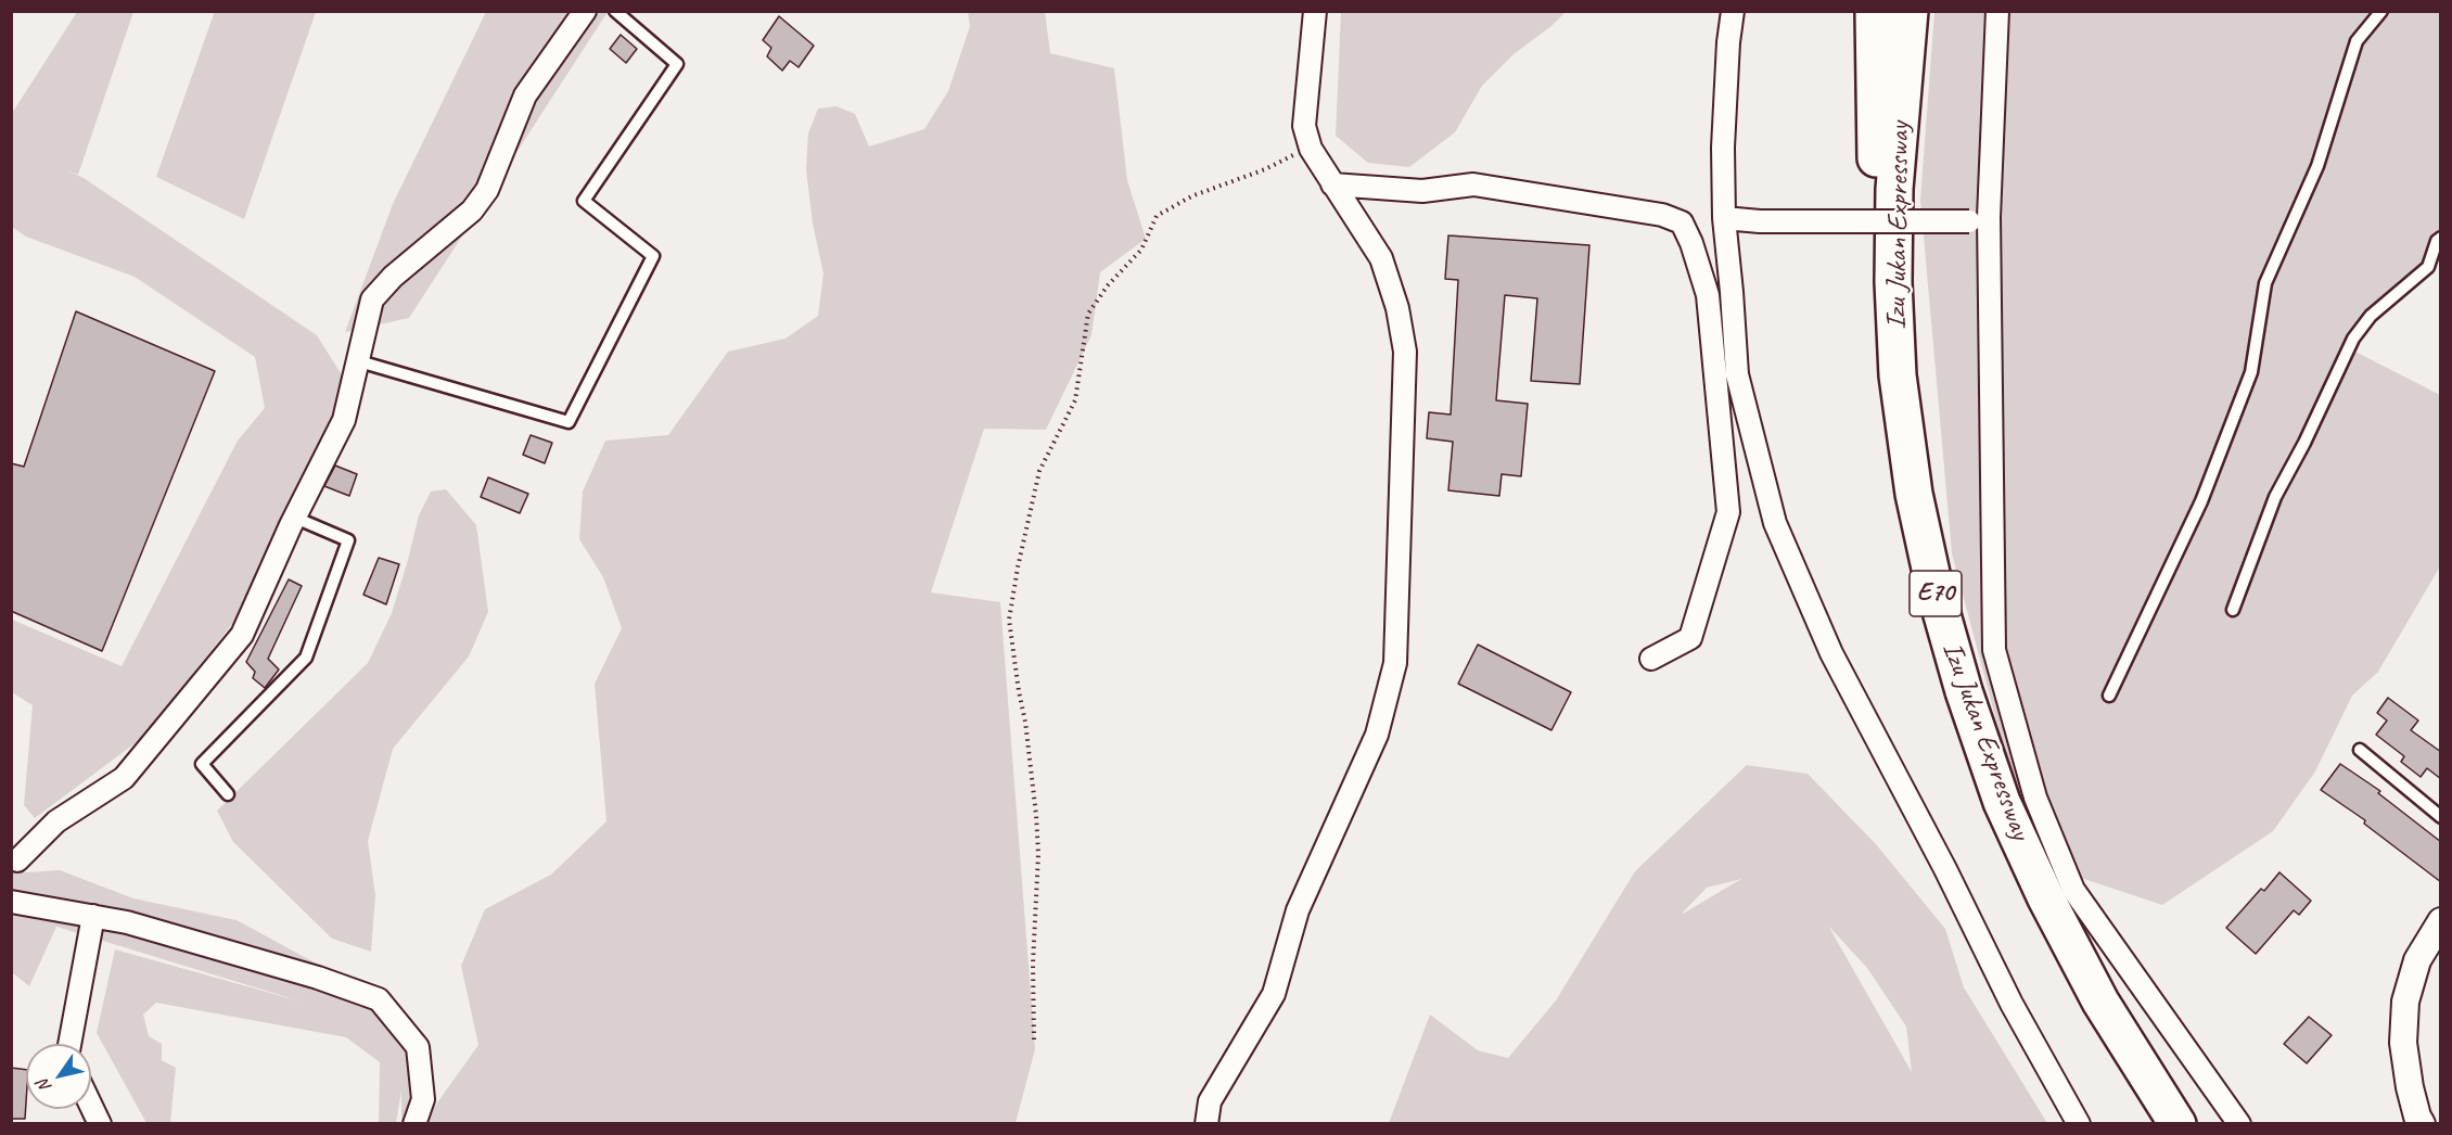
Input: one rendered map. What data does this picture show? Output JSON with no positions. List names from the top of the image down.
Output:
{
  "streets": {
    "highway": ["Izu Jukan Expressway", "E70"]
  },
  "north": "bottom left"
}
